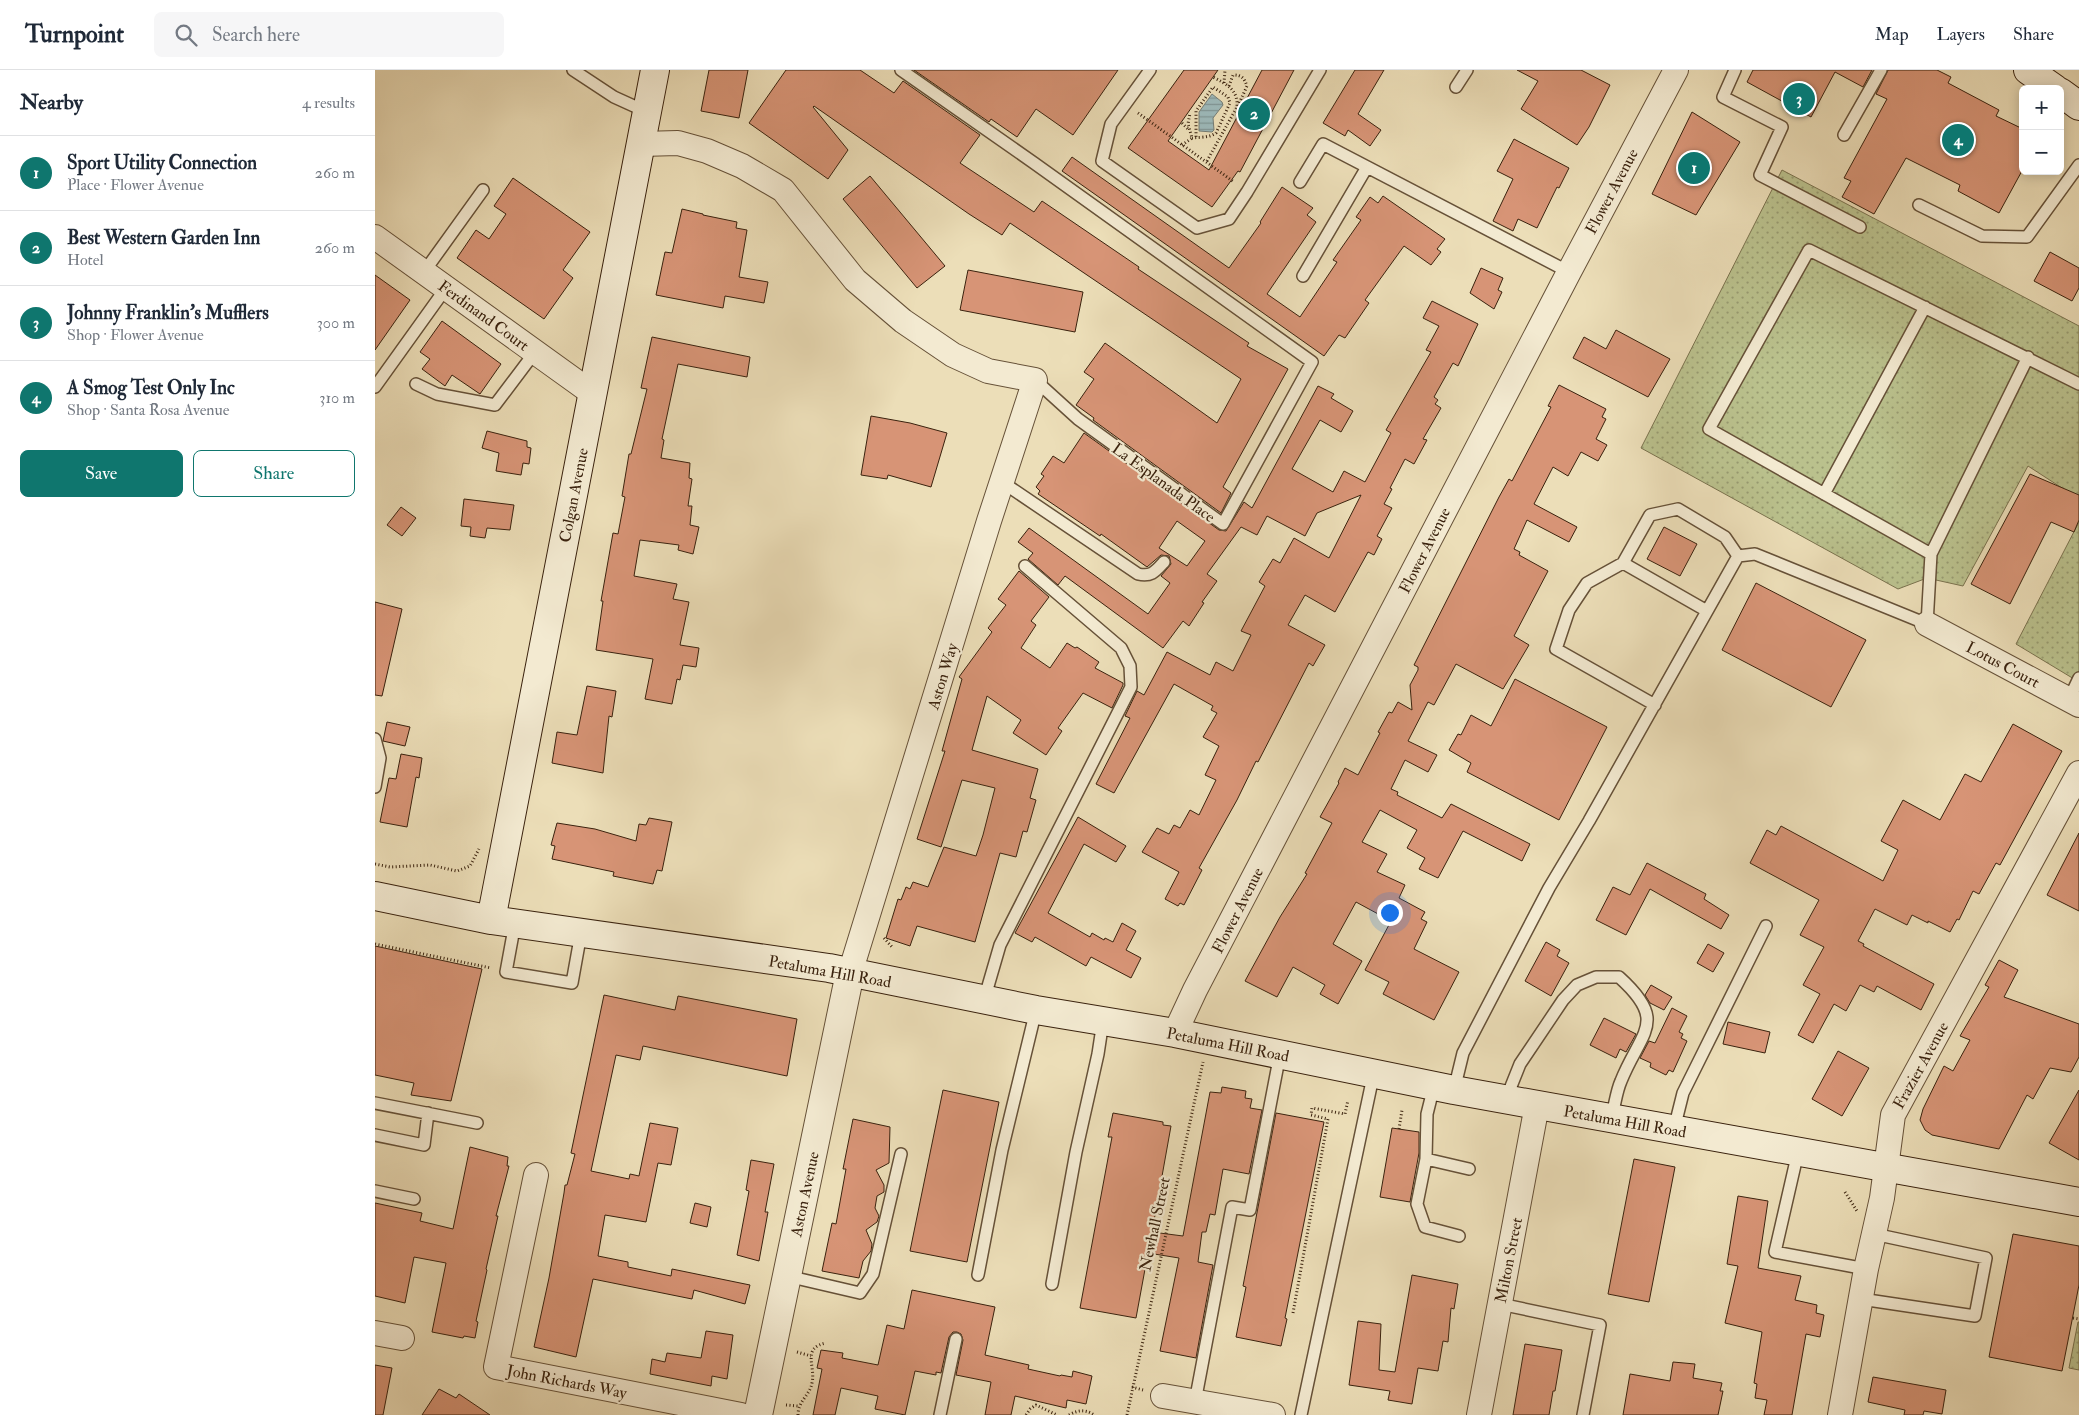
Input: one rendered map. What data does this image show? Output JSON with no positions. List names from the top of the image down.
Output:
{
  "streets": {
    "main road": ["Colgan Avenue", "Petaluma Hill Road", "Aston Avenue"],
    "street": [
      "Flower Avenue",
      "Ferdinand Court",
      "Lotus Court",
      "Aston Way",
      "Frazier Avenue",
      "Milton Street",
      "John Richards Way"
    ],
    "lane": ["La Esplanada Place"],
    "path": ["Newhall Street"]
  },
  "crossings": [
    ["Flower Avenue", "Petaluma Hill Road"],
    ["Ferdinand Court", "Colgan Avenue"],
    ["La Esplanada Place", "Aston Way"],
    ["Colgan Avenue", "Petaluma Hill Road"],
    ["Aston Way", "Petaluma Hill Road"],
    ["Aston Way", "Aston Avenue"],
    ["Petaluma Hill Road", "Frazier Avenue"],
    ["Petaluma Hill Road", "Aston Avenue"],
    ["Petaluma Hill Road", "Newhall Street"],
    ["Petaluma Hill Road", "Milton Street"]
  ],
  "page": {
    "header": "Turnpoint",
    "search": "Search here",
    "nav": ["Map", "Layers", "Share"],
    "heading": ["Nearby", "4 results"],
    "pins": [
      "3",
      "2",
      "4",
      "1"
    ],
    "map_buttons": ["+", "−"],
    "list": [
      {
        "mark": "1",
        "name": "Sport Utility Connection",
        "note": "Place · Flower Avenue",
        "value": "260 m"
      },
      {
        "mark": "2",
        "name": "Best Western Garden Inn",
        "note": "Hotel",
        "value": "260 m"
      },
      {
        "mark": "3",
        "name": "Johnny Franklin's Mufflers",
        "note": "Shop · Flower Avenue",
        "value": "300 m"
      },
      {
        "mark": "4",
        "name": "A Smog Test Only Inc",
        "note": "Shop · Santa Rosa Avenue",
        "value": "310 m"
      }
    ],
    "buttons": ["Save", "Share"]
  }
}
